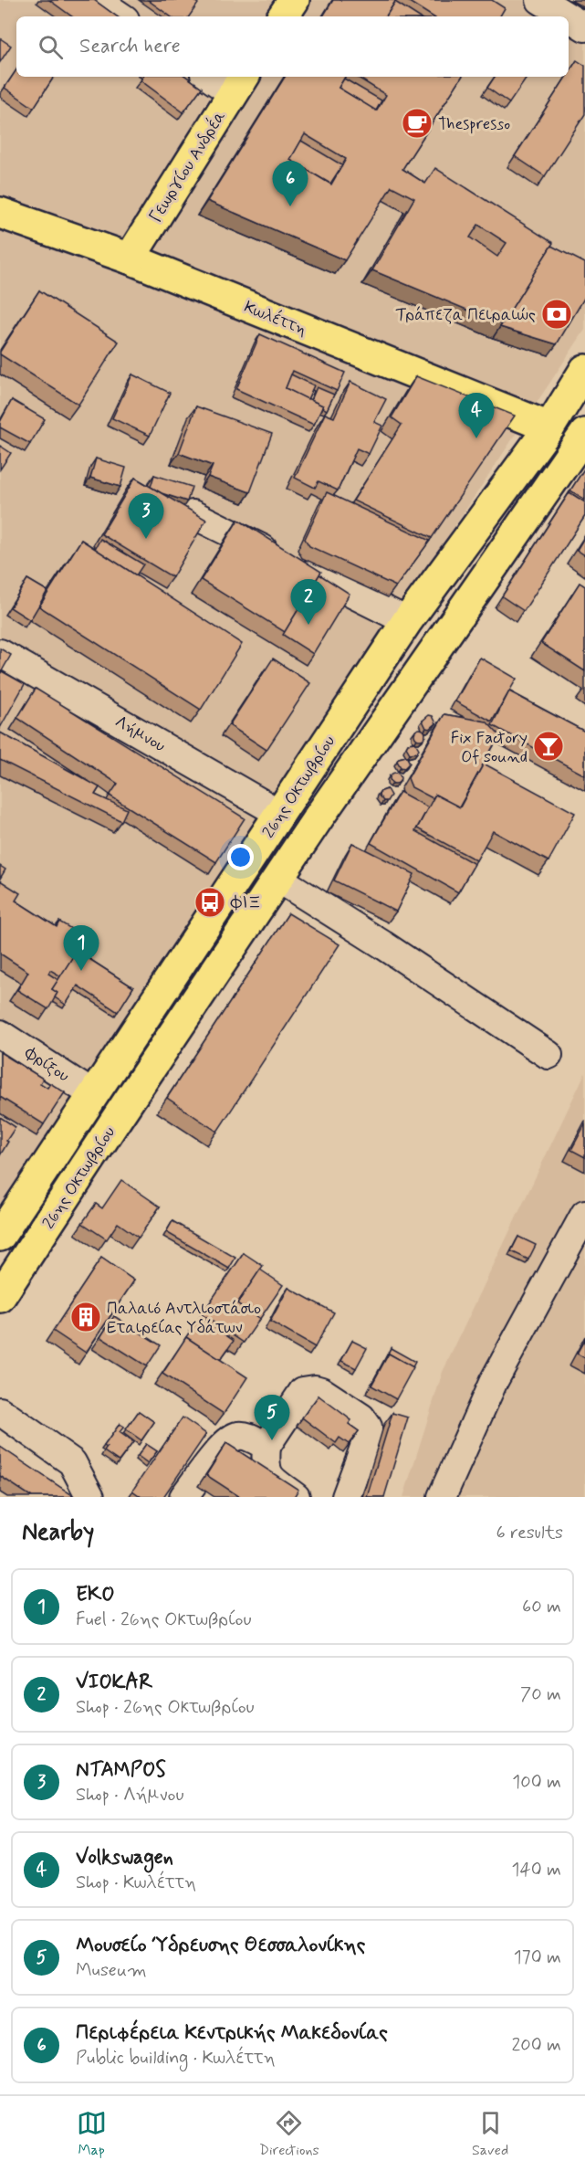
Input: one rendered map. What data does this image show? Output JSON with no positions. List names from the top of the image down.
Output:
{
  "streets": {
    "main road": ["Γεωργίου Ανδρέα", "Κωλέττη", "26ης Οκτωβρίου"],
    "street": ["Λήμνου", "Φρίξου"]
  },
  "crossings": [
    ["Γεωργίου Ανδρέα", "Κωλέττη"],
    ["Κωλέττη", "26ης Οκτωβρίου"],
    ["Λήμνου", "26ης Οκτωβρίου"],
    ["26ης Οκτωβρίου", "Φρίξου"]
  ],
  "places": {
    "cafe": ["Thespresso"],
    "bank": ["Τράπεζα Πειραιώς"],
    "bar": ["Fix Factory Of sound"],
    "bus stop": ["ΦΙΞ"],
    "building": ["Παλαιό Αντλιοστάσιο Εταιρείας Υδάτων"]
  },
  "page": {
    "search": "Search here",
    "pins": [
      "6",
      "4",
      "3",
      "2",
      "1",
      "5"
    ],
    "heading": ["Nearby", "6 results"],
    "list": [
      {
        "mark": "1",
        "name": "EKO",
        "note": "Fuel · 26ης Οκτωβρίου",
        "value": "60 m"
      },
      {
        "mark": "2",
        "name": "VIOKAR",
        "note": "Shop · 26ης Οκτωβρίου",
        "value": "70 m"
      },
      {
        "mark": "3",
        "name": "NTAMPOS",
        "note": "Shop · Λήμνου",
        "value": "100 m"
      },
      {
        "mark": "4",
        "name": "Volkswagen",
        "note": "Shop · Κωλέττη",
        "value": "140 m"
      },
      {
        "mark": "5",
        "name": "Μουσείο Ύδρευσης Θεσσαλονίκης",
        "note": "Museum",
        "value": "170 m"
      },
      {
        "mark": "6",
        "name": "Περιφέρεια Κεντρικής Μακεδονίας",
        "note": "Public building · Κωλέττη",
        "value": "200 m"
      }
    ],
    "nav": ["Map", "Directions", "Saved"]
  }
}
